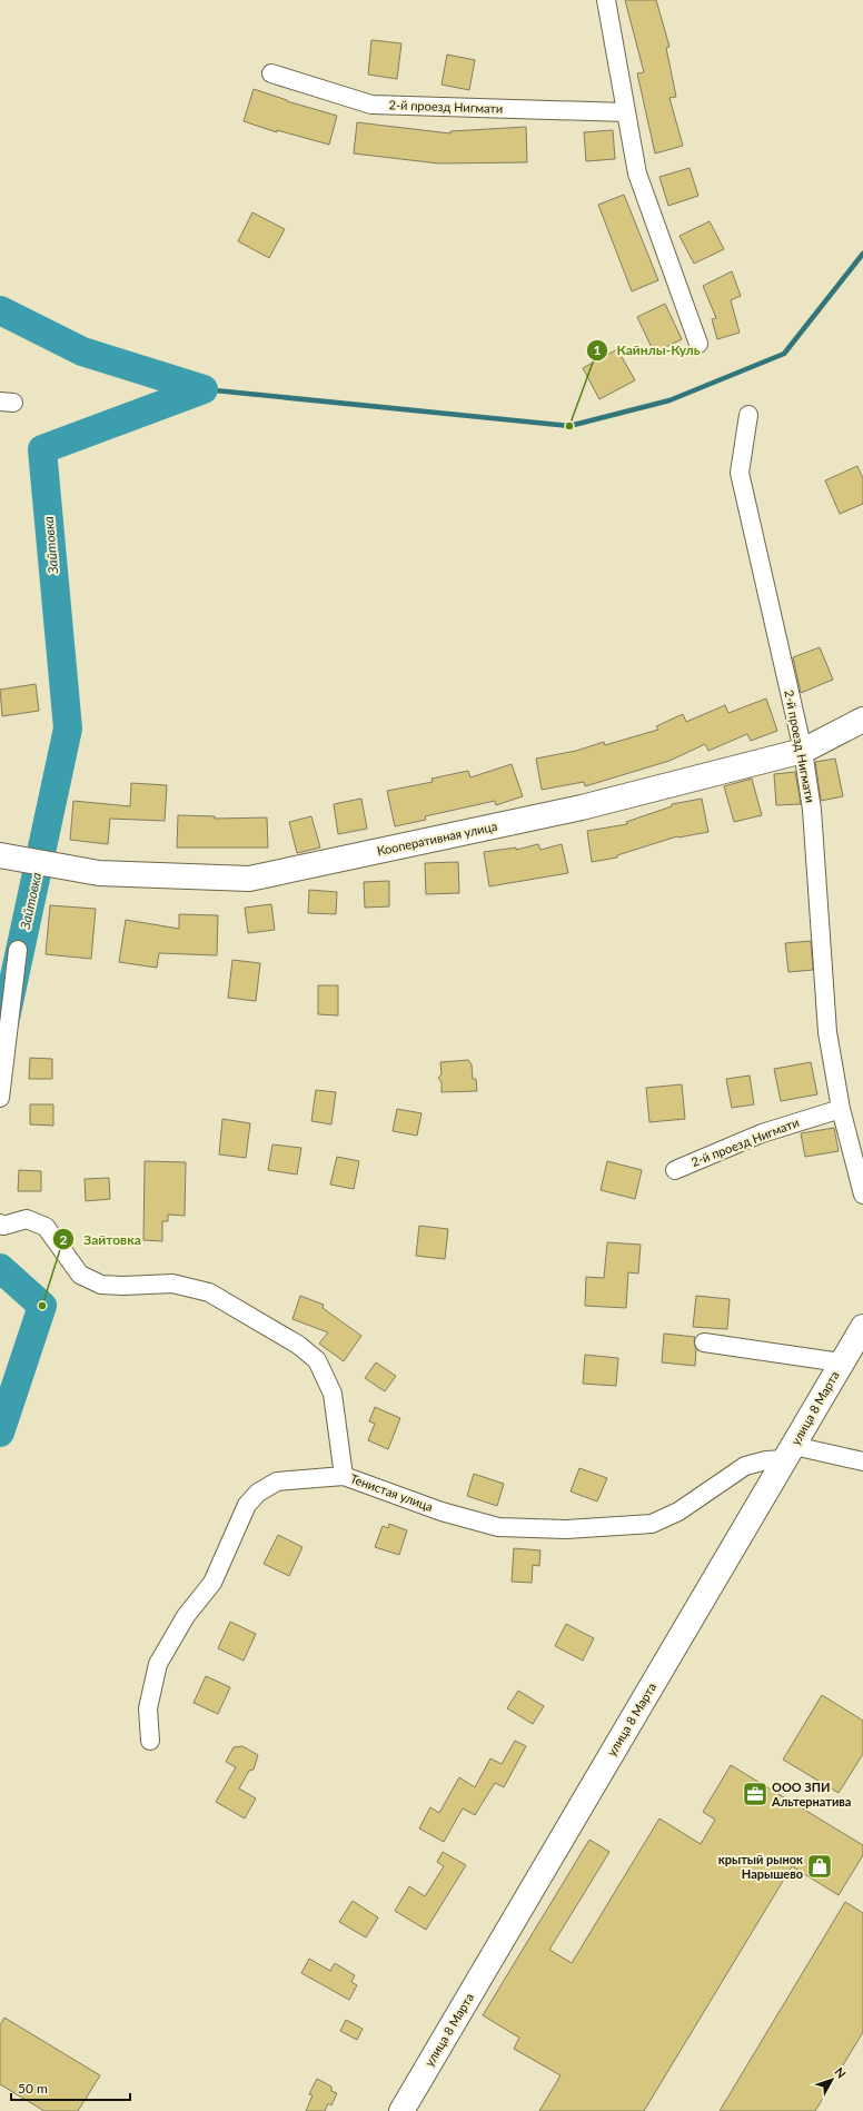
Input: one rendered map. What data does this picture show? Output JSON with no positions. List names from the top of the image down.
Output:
{
  "streets": {
    "main road": ["Кооперативная улица", "улица 8 Марта"],
    "street": ["2-й проезд Нигмати", "Тенистая улица"]
  },
  "crossings": [
    ["2-й проезд Нигмати", "Кооперативная улица"],
    ["улица 8 Марта", "Тенистая улица"]
  ],
  "water": ["Зайтовка"],
  "places": {
    "other": ["Кайнлы-Куль", "Зайтовка"],
    "office": ["ООО ЗПИ Альтернатива"],
    "shop": ["крытый рынок Нарышево"]
  },
  "scale_bar": "50 m",
  "north": "top right"
}
